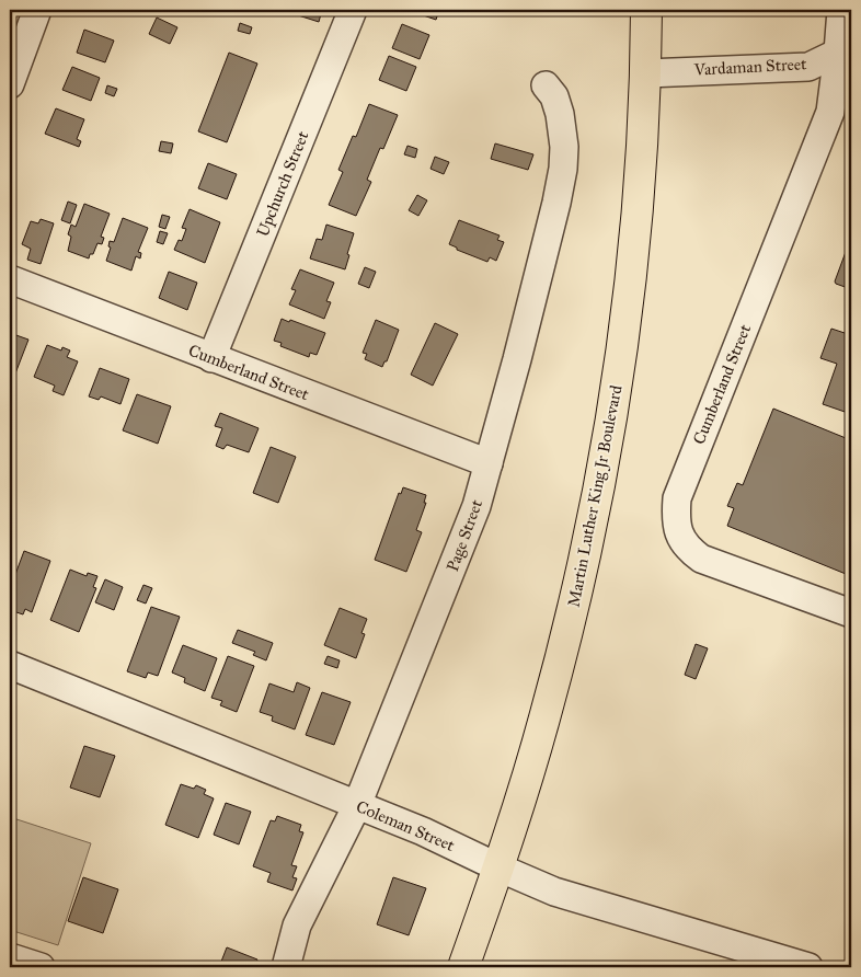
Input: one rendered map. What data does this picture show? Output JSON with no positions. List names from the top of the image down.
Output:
{
  "streets": {
    "main road": ["Martin Luther King Jr Boulevard"],
    "street": [
      "Vardaman Street",
      "Upchurch Street",
      "Cumberland Street",
      "Page Street",
      "Coleman Street"
    ]
  },
  "crossings": [
    ["Vardaman Street", "Cumberland Street"],
    ["Vardaman Street", "Martin Luther King Jr Boulevard"],
    ["Upchurch Street", "Cumberland Street"],
    ["Cumberland Street", "Page Street"],
    ["Martin Luther King Jr Boulevard", "Coleman Street"],
    ["Page Street", "Coleman Street"]
  ]
}
